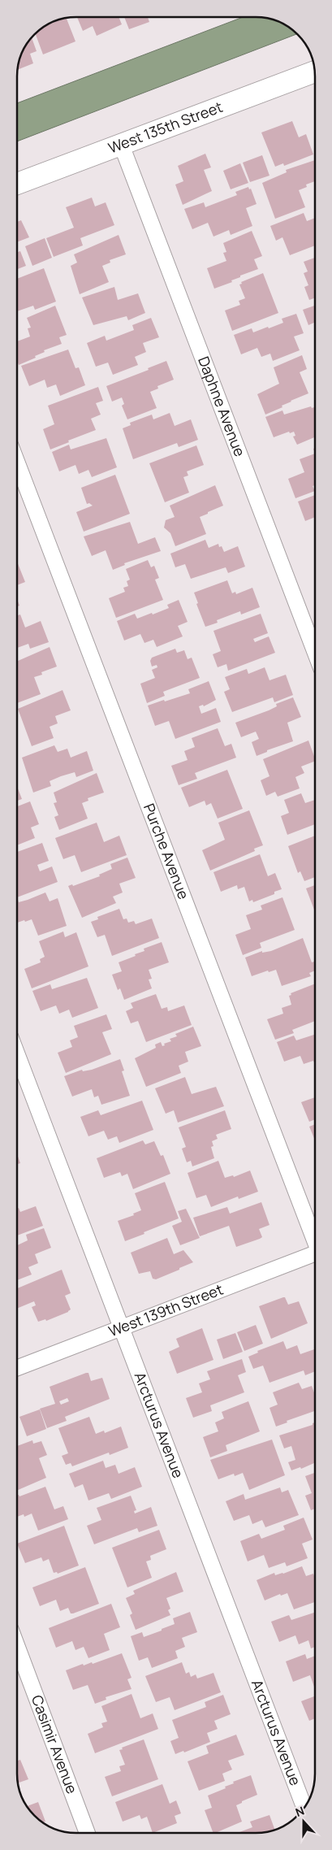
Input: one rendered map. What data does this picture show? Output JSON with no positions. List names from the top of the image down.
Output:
{
  "streets": {
    "street": [
      "West 135th Street",
      "Daphne Avenue",
      "Purche Avenue",
      "West 139th Street",
      "Arcturus Avenue",
      "Casimir Avenue"
    ]
  },
  "crossings": [
    ["West 135th Street", "Daphne Avenue"],
    ["West 139th Street", "Arcturus Avenue"]
  ],
  "north": "top"
}
